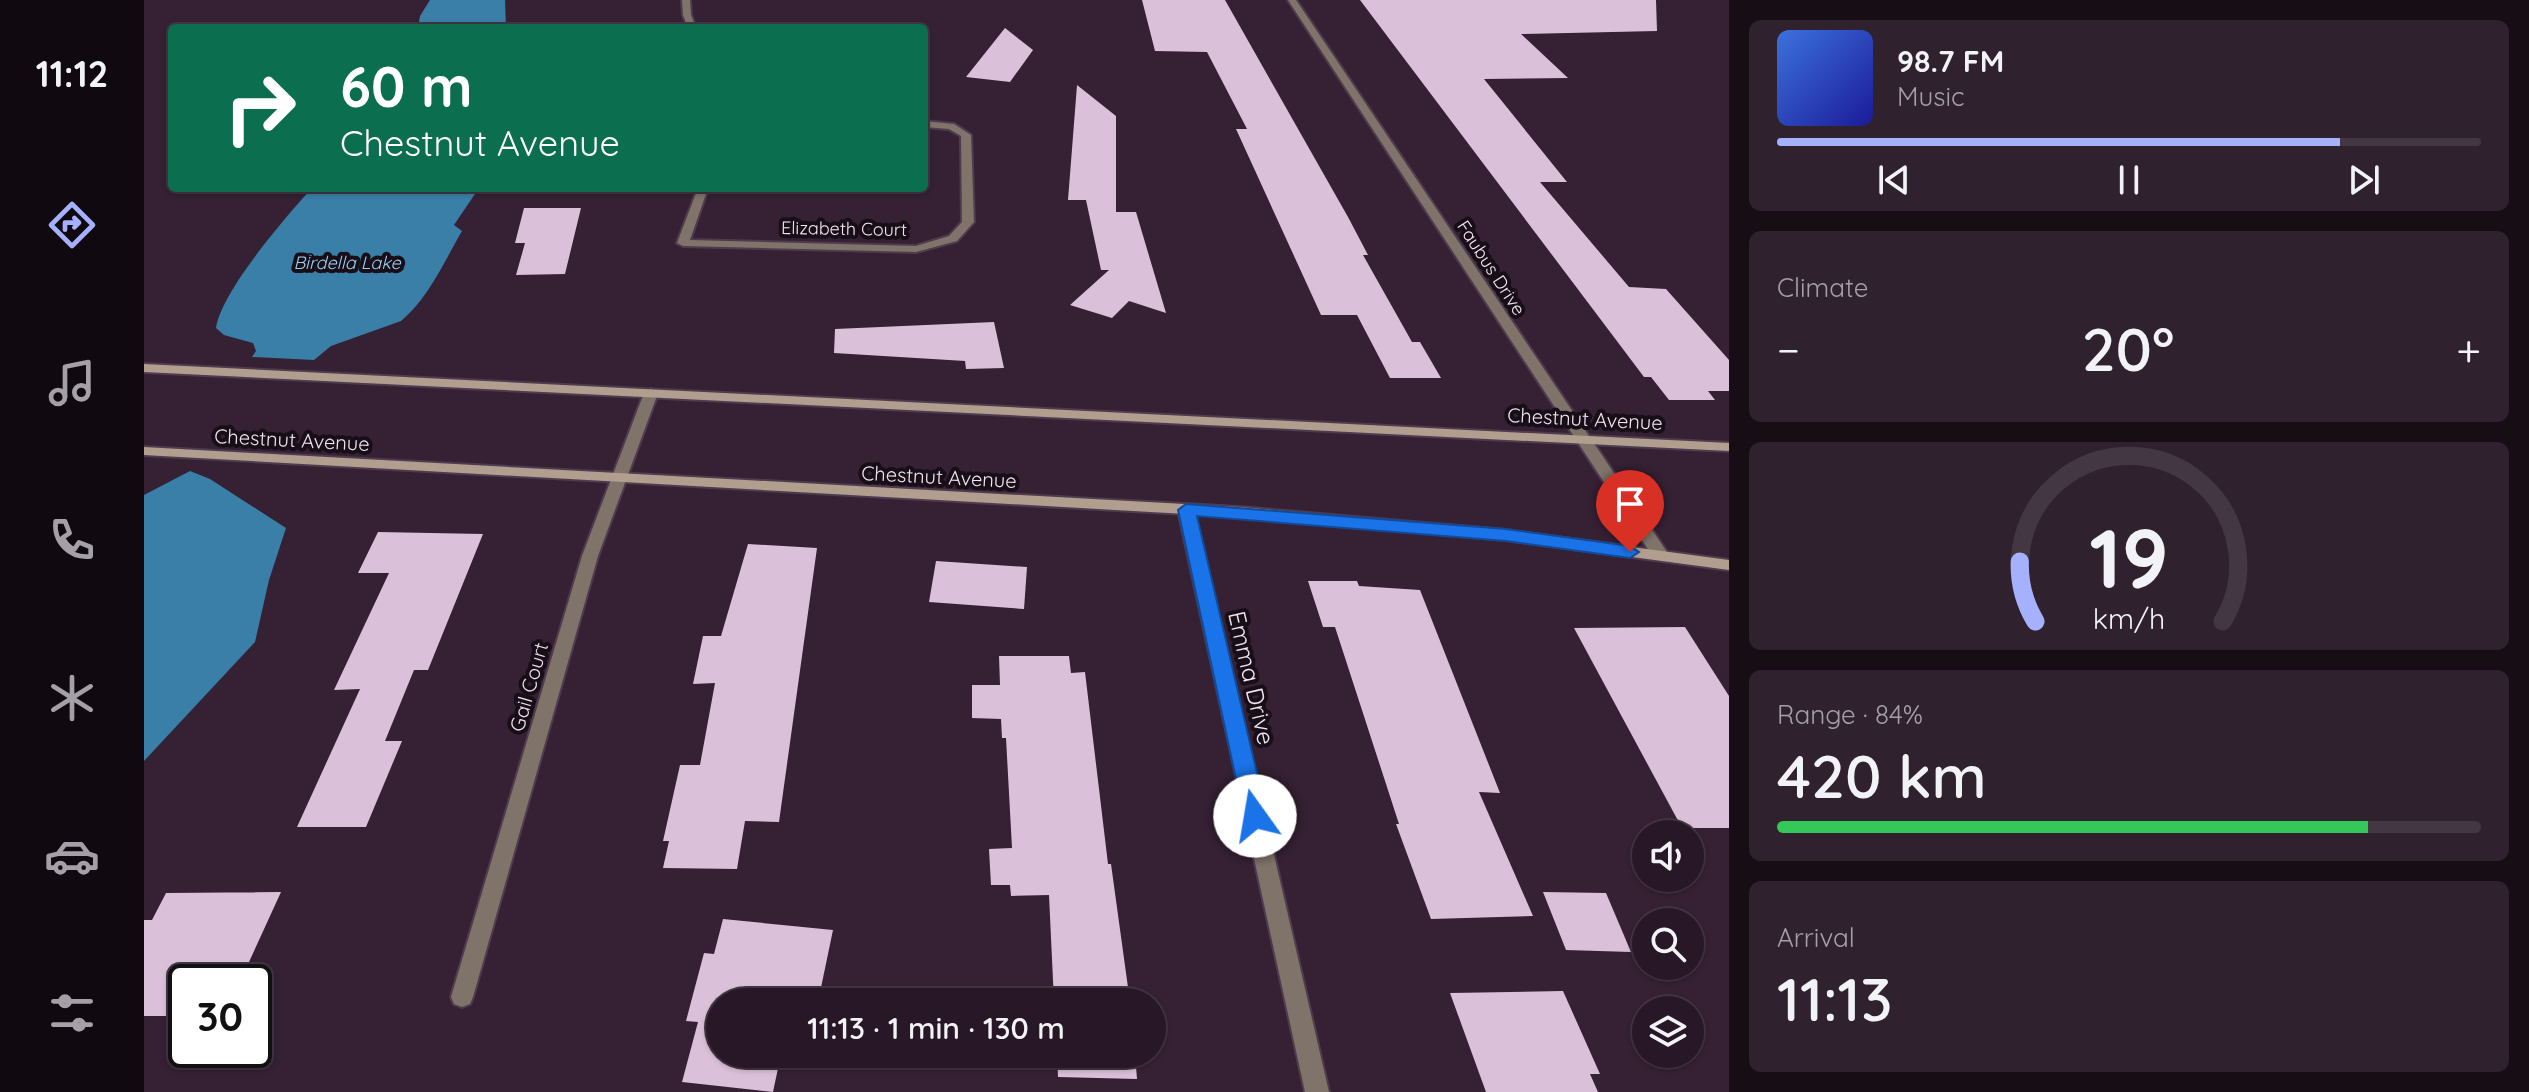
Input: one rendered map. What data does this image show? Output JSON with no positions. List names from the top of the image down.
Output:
{
  "streets": {
    "street": [
      "Elizabeth Court",
      "Faubus Drive",
      "Chestnut Avenue",
      "Emma Drive",
      "Gail Court"
    ]
  },
  "crossings": [
    ["Faubus Drive", "Chestnut Avenue"],
    ["Chestnut Avenue", "Emma Drive"],
    ["Chestnut Avenue", "Gail Court"]
  ],
  "water": ["Birdella Lake"],
  "page": {
    "tabs": "11:12",
    "turn": ["60 m", "Chestnut Avenue"],
    "song": ["98.7 FM", "Music"],
    "tile": [
      "Climate",
      ["Range · 84%", "420 km"],
      ["Arrival", "11:13"]
    ],
    "heat": ["−", "20°", "+"],
    "limit": "30",
    "trip": "11:13 · 1 min · 130 m",
    "gauge": ["19", "km/h"]
  }
}
